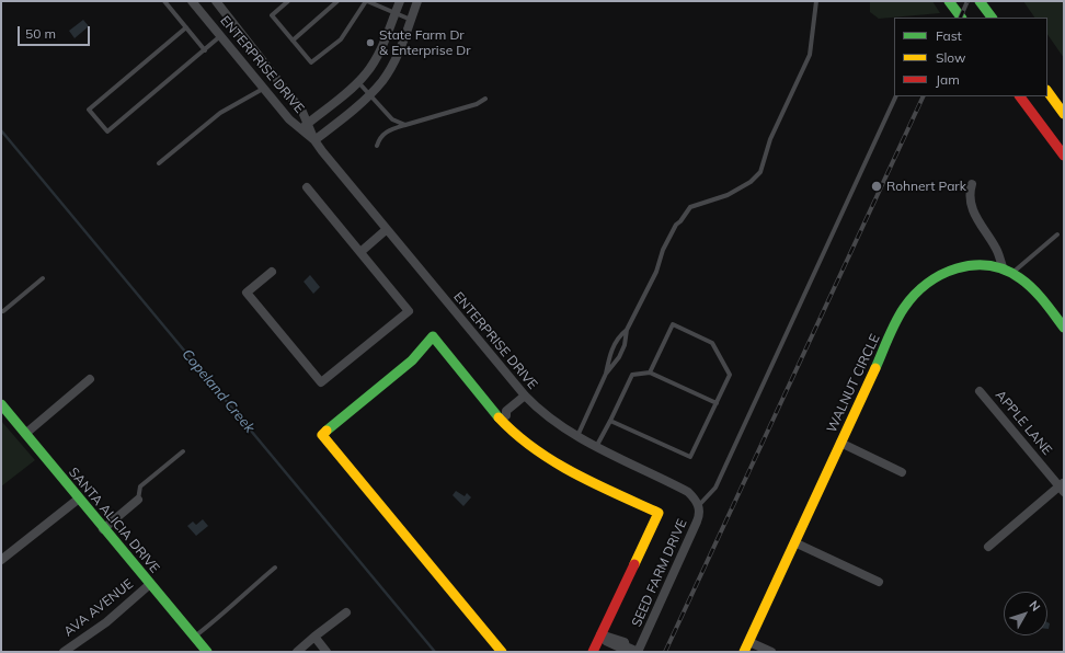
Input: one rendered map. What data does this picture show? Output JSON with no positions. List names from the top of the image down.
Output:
{
  "streets": {
    "street": [
      "ENTERPRISE DRIVE",
      "WALNUT CIRCLE",
      "APPLE LANE",
      "SANTA ALICIA DRIVE",
      "SEED FARM DRIVE",
      "AVA AVENUE"
    ]
  },
  "crossings": [
    ["ENTERPRISE DRIVE", "SEED FARM DRIVE"],
    ["SANTA ALICIA DRIVE", "AVA AVENUE"]
  ],
  "water": ["Copeland Creek"],
  "places": ["State Farm Dr & Enterprise Dr", "Rohnert Park"],
  "legend": ["Fast", "Slow", "Jam"],
  "scale_bar": "50 m",
  "north": "top right"
}
